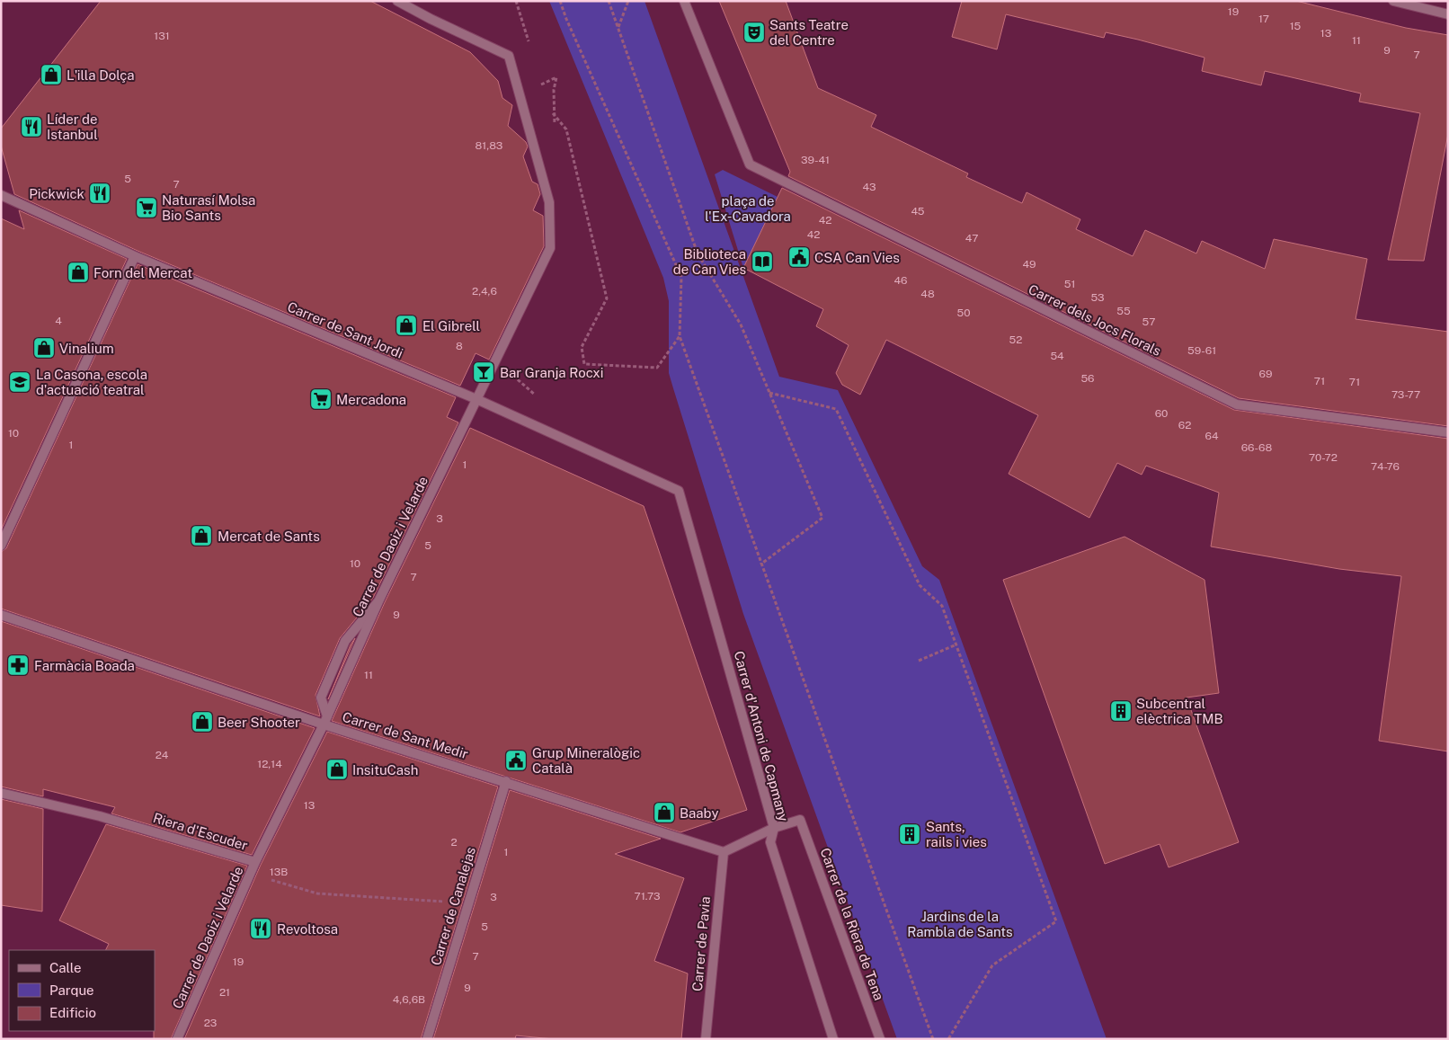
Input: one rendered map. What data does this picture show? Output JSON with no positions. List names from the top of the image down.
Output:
{
  "streets": {
    "street": [
      "Carrer dels Jocs Florals",
      "Carrer de Sant Jordi",
      "Carrer de Daoiz i Velarde",
      "Carrer de Sant Medir",
      "Carrer d'Antoni de Capmany",
      "Riera d'Escuder",
      "Carrer de Canalejas",
      "Carrer de la Riera de Tena",
      "Carrer de Pavia"
    ]
  },
  "crossings": [
    ["Carrer de Sant Jordi", "Carrer de Daoiz i Velarde"],
    ["Carrer de Sant Jordi", "Carrer d'Antoni de Capmany"],
    ["Carrer de Daoiz i Velarde", "Carrer de Sant Medir"],
    ["Carrer de Daoiz i Velarde", "Riera d'Escuder"],
    ["Carrer de Sant Medir", "Carrer de Canalejas"],
    ["Carrer de Sant Medir", "Carrer de Pavia"],
    ["Carrer d'Antoni de Capmany", "Carrer de la Riera de Tena"],
    ["Riera d'Escuder", "Carrer de Canalejas"]
  ],
  "parks": ["plaça de l'Ex-Cavadora", "Jardins de la Rambla de Sants"],
  "places": {
    "theatre": ["Sants Teatre del Centre"],
    "shop": [
      "L'illa Dolça",
      "Forn del Mercat",
      "El Gibrell",
      "Vinalium",
      "Mercat de Sants",
      "Beer Shooter",
      "InsituCash",
      "Baaby"
    ],
    "restaurant": ["Líder de Istanbul", "Pickwick", "Revoltosa"],
    "supermarket": ["Naturasí Molsa Bio Sants", "Mercadona"],
    "public building": ["CSA Can Vies", "Grup Mineralògic Català"],
    "library": ["Biblioteca de Can Vies"],
    "bar": ["Bar Granja Rocxi"],
    "school or university": ["La Casona, escola d'actuació teatral"],
    "pharmacy": ["Farmàcia Boada"],
    "building": ["Subcentral elèctrica TMB", "Sants, rails i vies"]
  },
  "house_numbers": [
    "19",
    "17",
    "15",
    "13",
    "131",
    "11",
    "9",
    "7",
    "81,83",
    "39-41",
    "5",
    "7",
    "43",
    "45",
    "42",
    "42",
    "47",
    "49",
    "46",
    "51",
    "2,4,6",
    "48",
    "53",
    "55",
    "50",
    "4",
    "57",
    "52",
    "8",
    "59-61",
    "54",
    "69",
    "56",
    "71",
    "71",
    "73-77",
    "60",
    "62",
    "10",
    "64",
    "1",
    "66-68",
    "70-72",
    "1",
    "74-76",
    "3",
    "5",
    "10",
    "7",
    "9",
    "11",
    "24",
    "12,14",
    "13",
    "2",
    "1",
    "13B",
    "71.73",
    "3",
    "5",
    "7",
    "19",
    "9",
    "21",
    "4,6,6B",
    "23"
  ],
  "legend": ["Calle", "Parque", "Edificio"]
}
